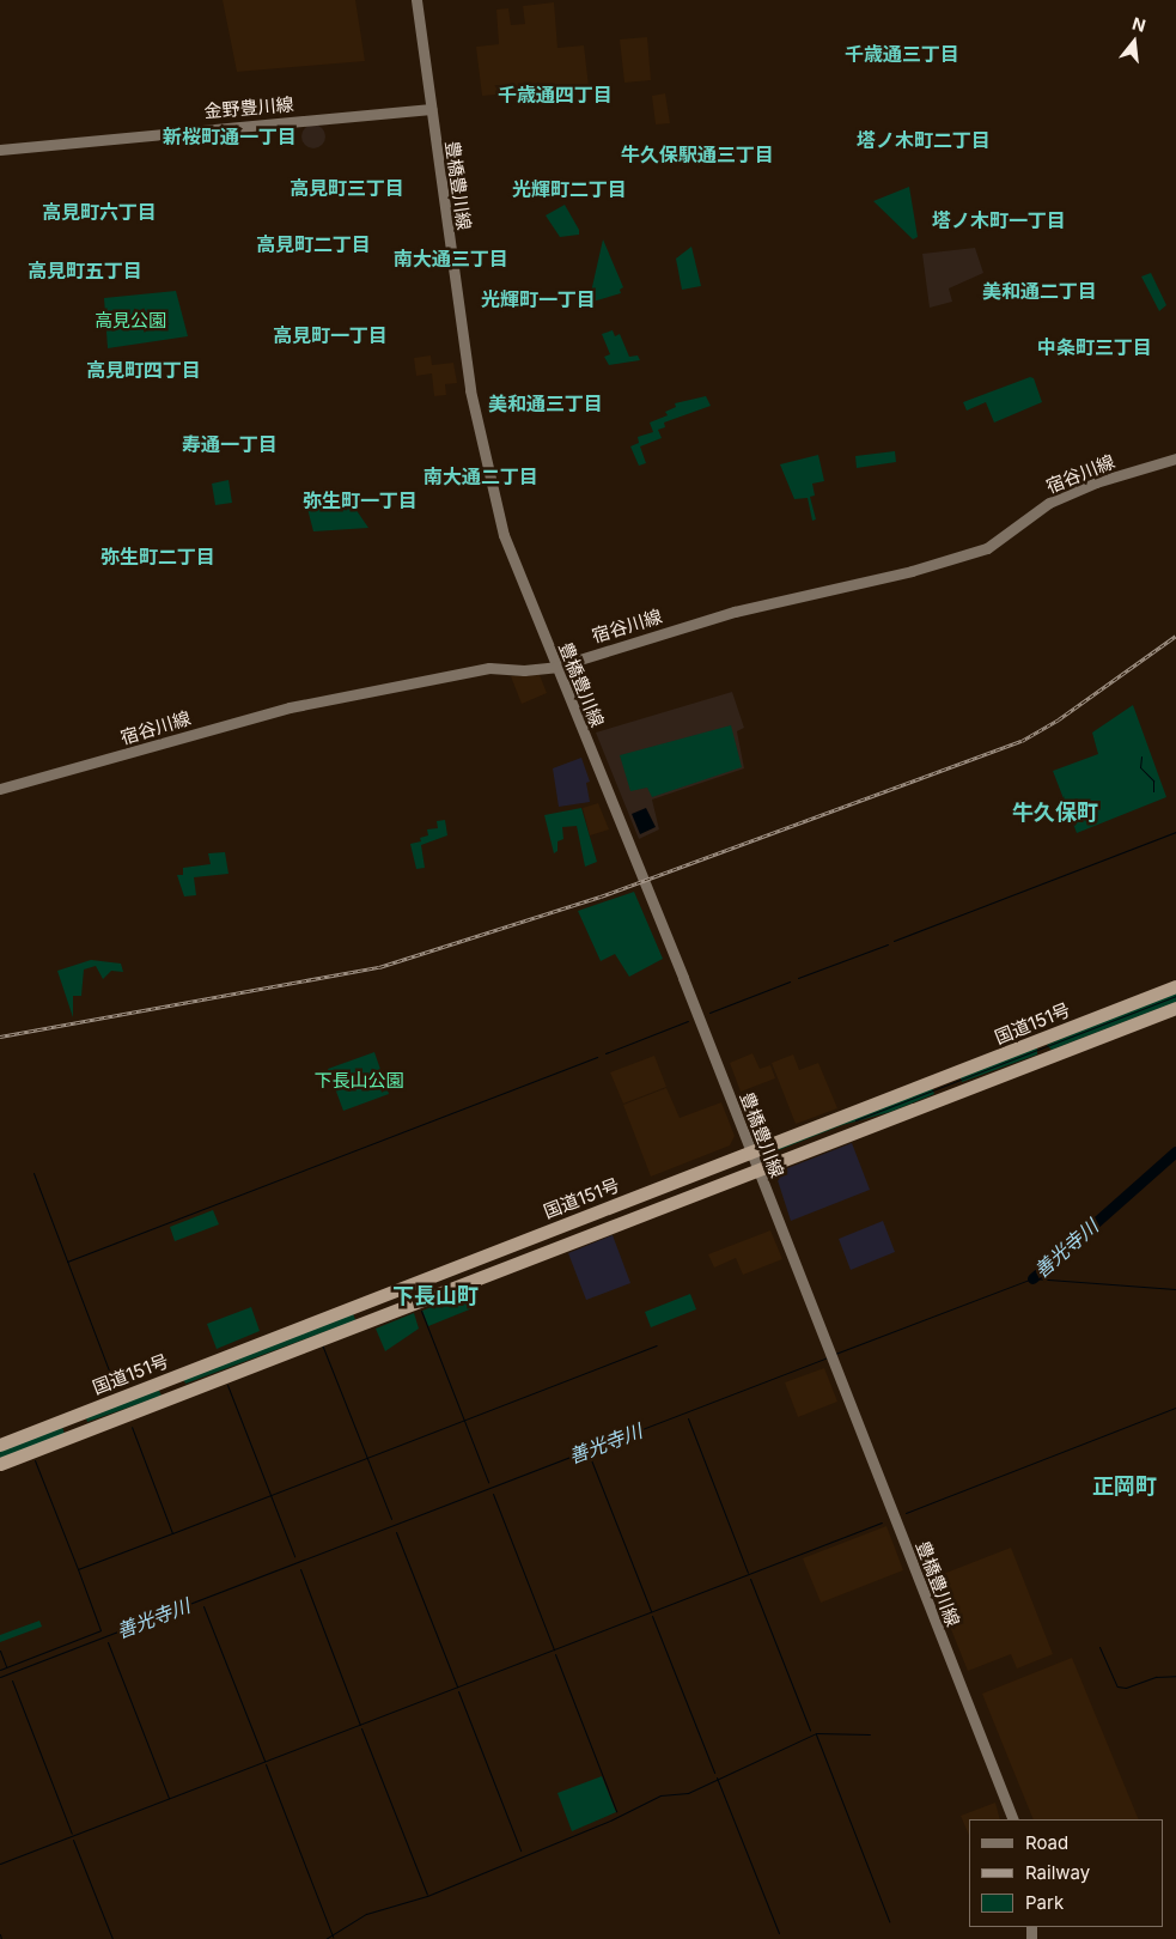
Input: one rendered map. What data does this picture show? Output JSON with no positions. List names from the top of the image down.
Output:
{
  "streets": {
    "highway": ["国道151号"],
    "main road": ["金野豊川線", "豊橋豊川線", "宿谷川線"]
  },
  "crossings": [
    ["金野豊川線", "豊橋豊川線"],
    ["豊橋豊川線", "宿谷川線"],
    ["豊橋豊川線", "国道151号"]
  ],
  "districts": [
    "千歳通三丁目",
    "千歳通四丁目",
    "新桜町通一丁目",
    "塔ノ木町二丁目",
    "牛久保駅通三丁目",
    "高見町三丁目",
    "光輝町二丁目",
    "高見町六丁目",
    "塔ノ木町一丁目",
    "高見町二丁目",
    "南大通三丁目",
    "高見町五丁目",
    "美和通二丁目",
    "光輝町一丁目",
    "高見町一丁目",
    "中条町三丁目",
    "高見町四丁目",
    "美和通三丁目",
    "寿通一丁目",
    "南大通二丁目",
    "弥生町一丁目",
    "弥生町二丁目",
    "牛久保町",
    "下長山町",
    "正岡町"
  ],
  "water": ["善光寺川"],
  "parks": ["高見公園", "下長山公園"],
  "legend": ["Road", "Railway", "Park"],
  "north": "top"
}
